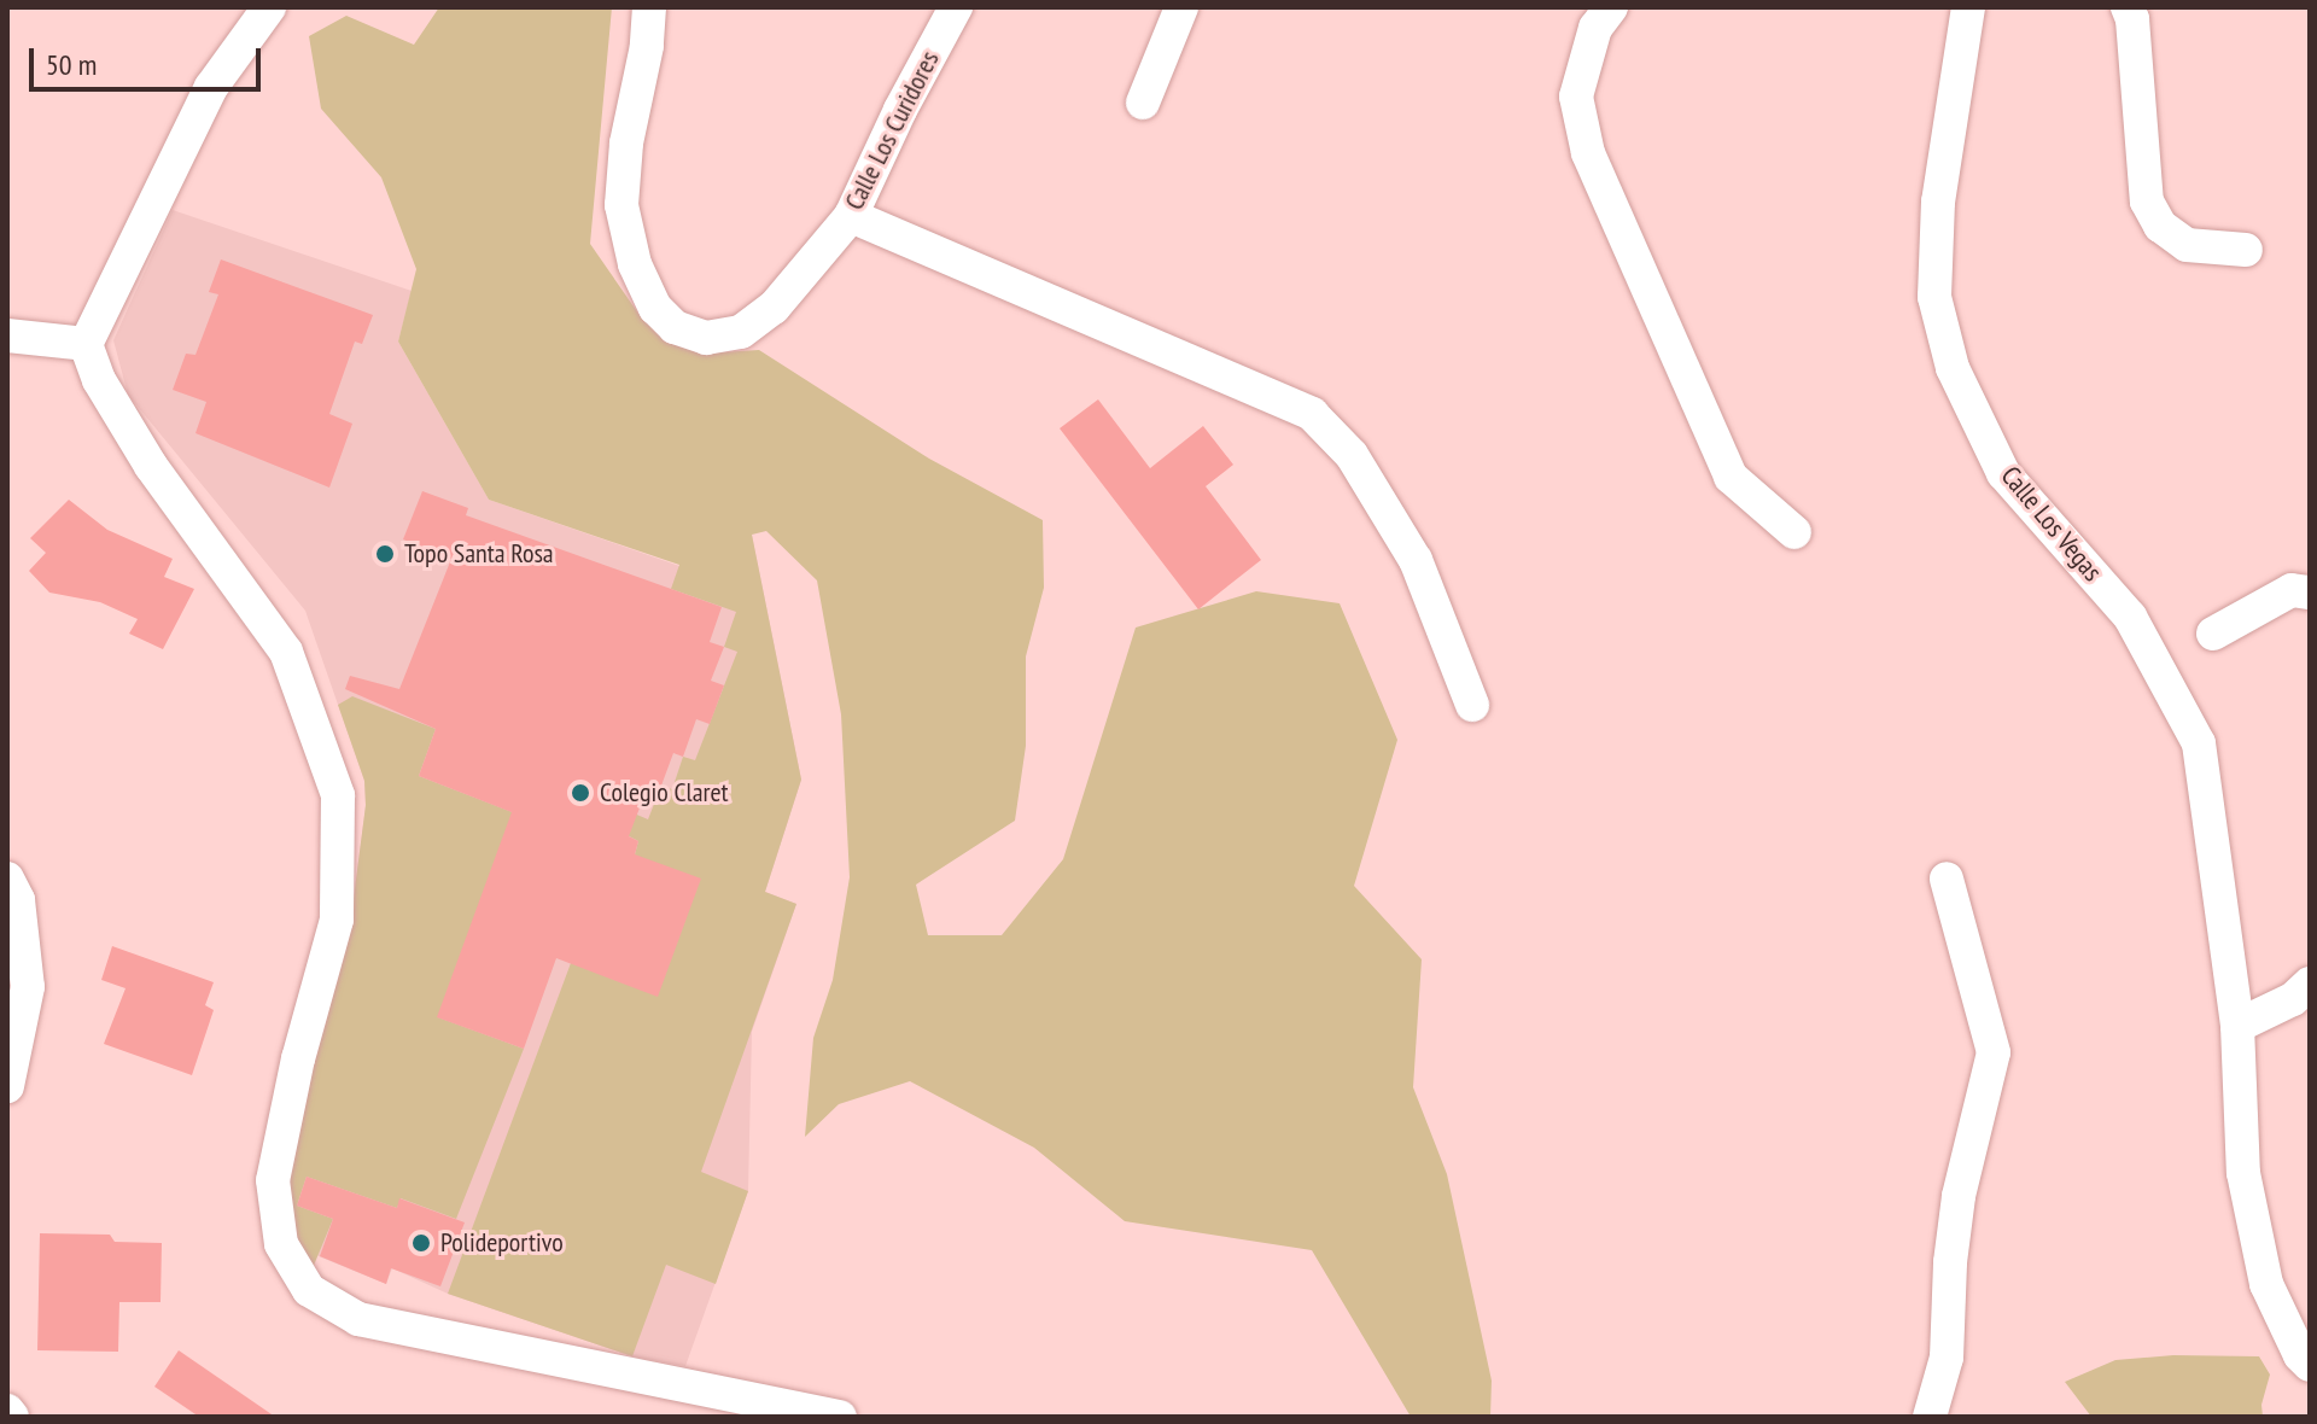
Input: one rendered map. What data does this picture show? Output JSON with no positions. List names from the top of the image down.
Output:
{
  "streets": {
    "street": ["Calle Los Curidores", "Calle Los Vegas"]
  },
  "places": ["Topo Santa Rosa", "Colegio Claret", "Polideportivo"],
  "scale_bar": "50 m"
}
